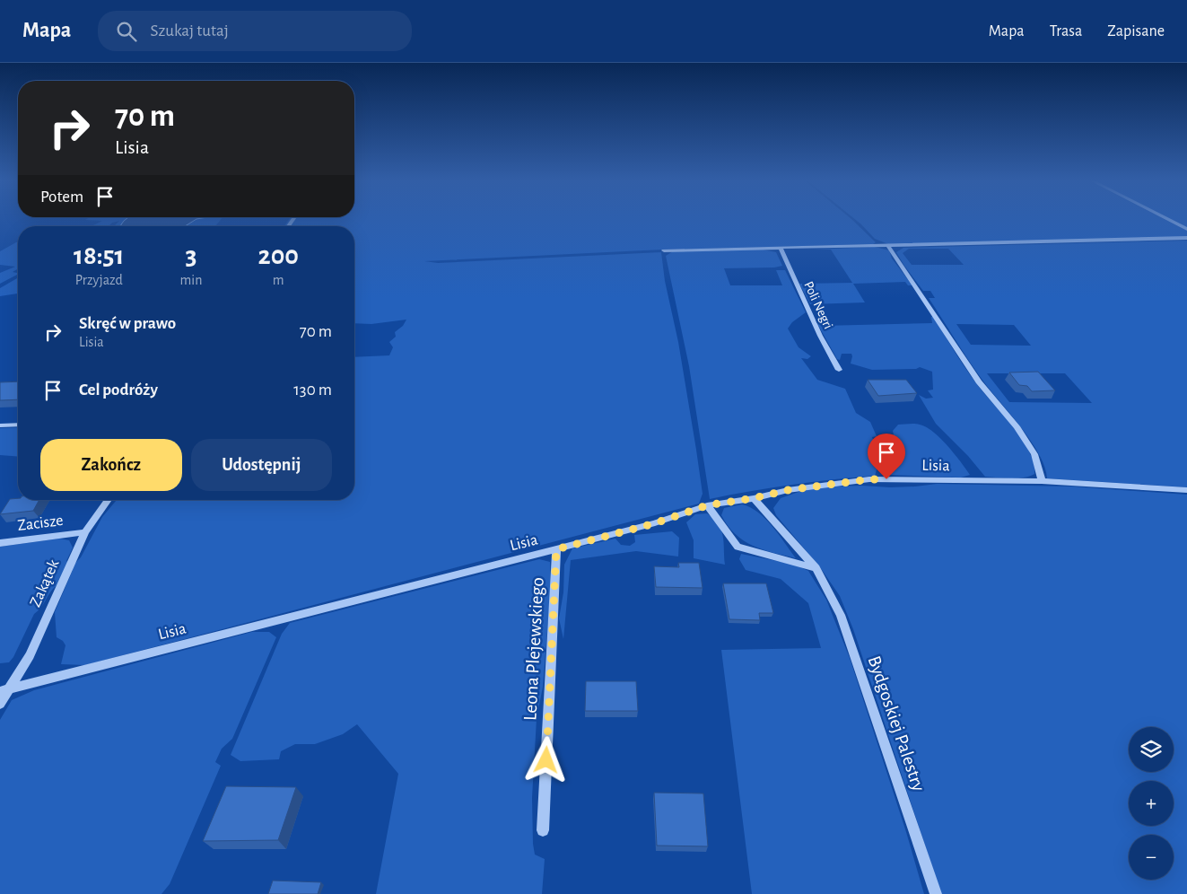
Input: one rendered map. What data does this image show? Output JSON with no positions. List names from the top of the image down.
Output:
{
  "streets": {
    "street": [
      "Poli Negri",
      "Lisia",
      "Zacisze",
      "Zakątek",
      "Leona Plejewskiego",
      "Bydgoskiej Palestry"
    ]
  },
  "crossings": [
    ["Lisia", "Zakątek"],
    ["Lisia", "Leona Plejewskiego"],
    ["Lisia", "Bydgoskiej Palestry"],
    ["Zacisze", "Zakątek"]
  ],
  "page": {
    "header": "Mapa",
    "search": "Szukaj tutaj",
    "nav": ["Mapa", "Trasa", "Zapisane"],
    "turn": ["70 m", "Lisia"],
    "then": "Potem",
    "eta": [
      "18:51",
      "Przyjazd",
      "3",
      "min",
      "200",
      "m"
    ],
    "list": [
      {
        "name": "Skręć w prawo",
        "note": "Lisia",
        "value": "70 m"
      },
      {
        "name": "Cel podróży",
        "value": "130 m"
      }
    ],
    "buttons": ["Zakończ", "Udostępnij"],
    "map_buttons": ["+", "−"]
  }
}
